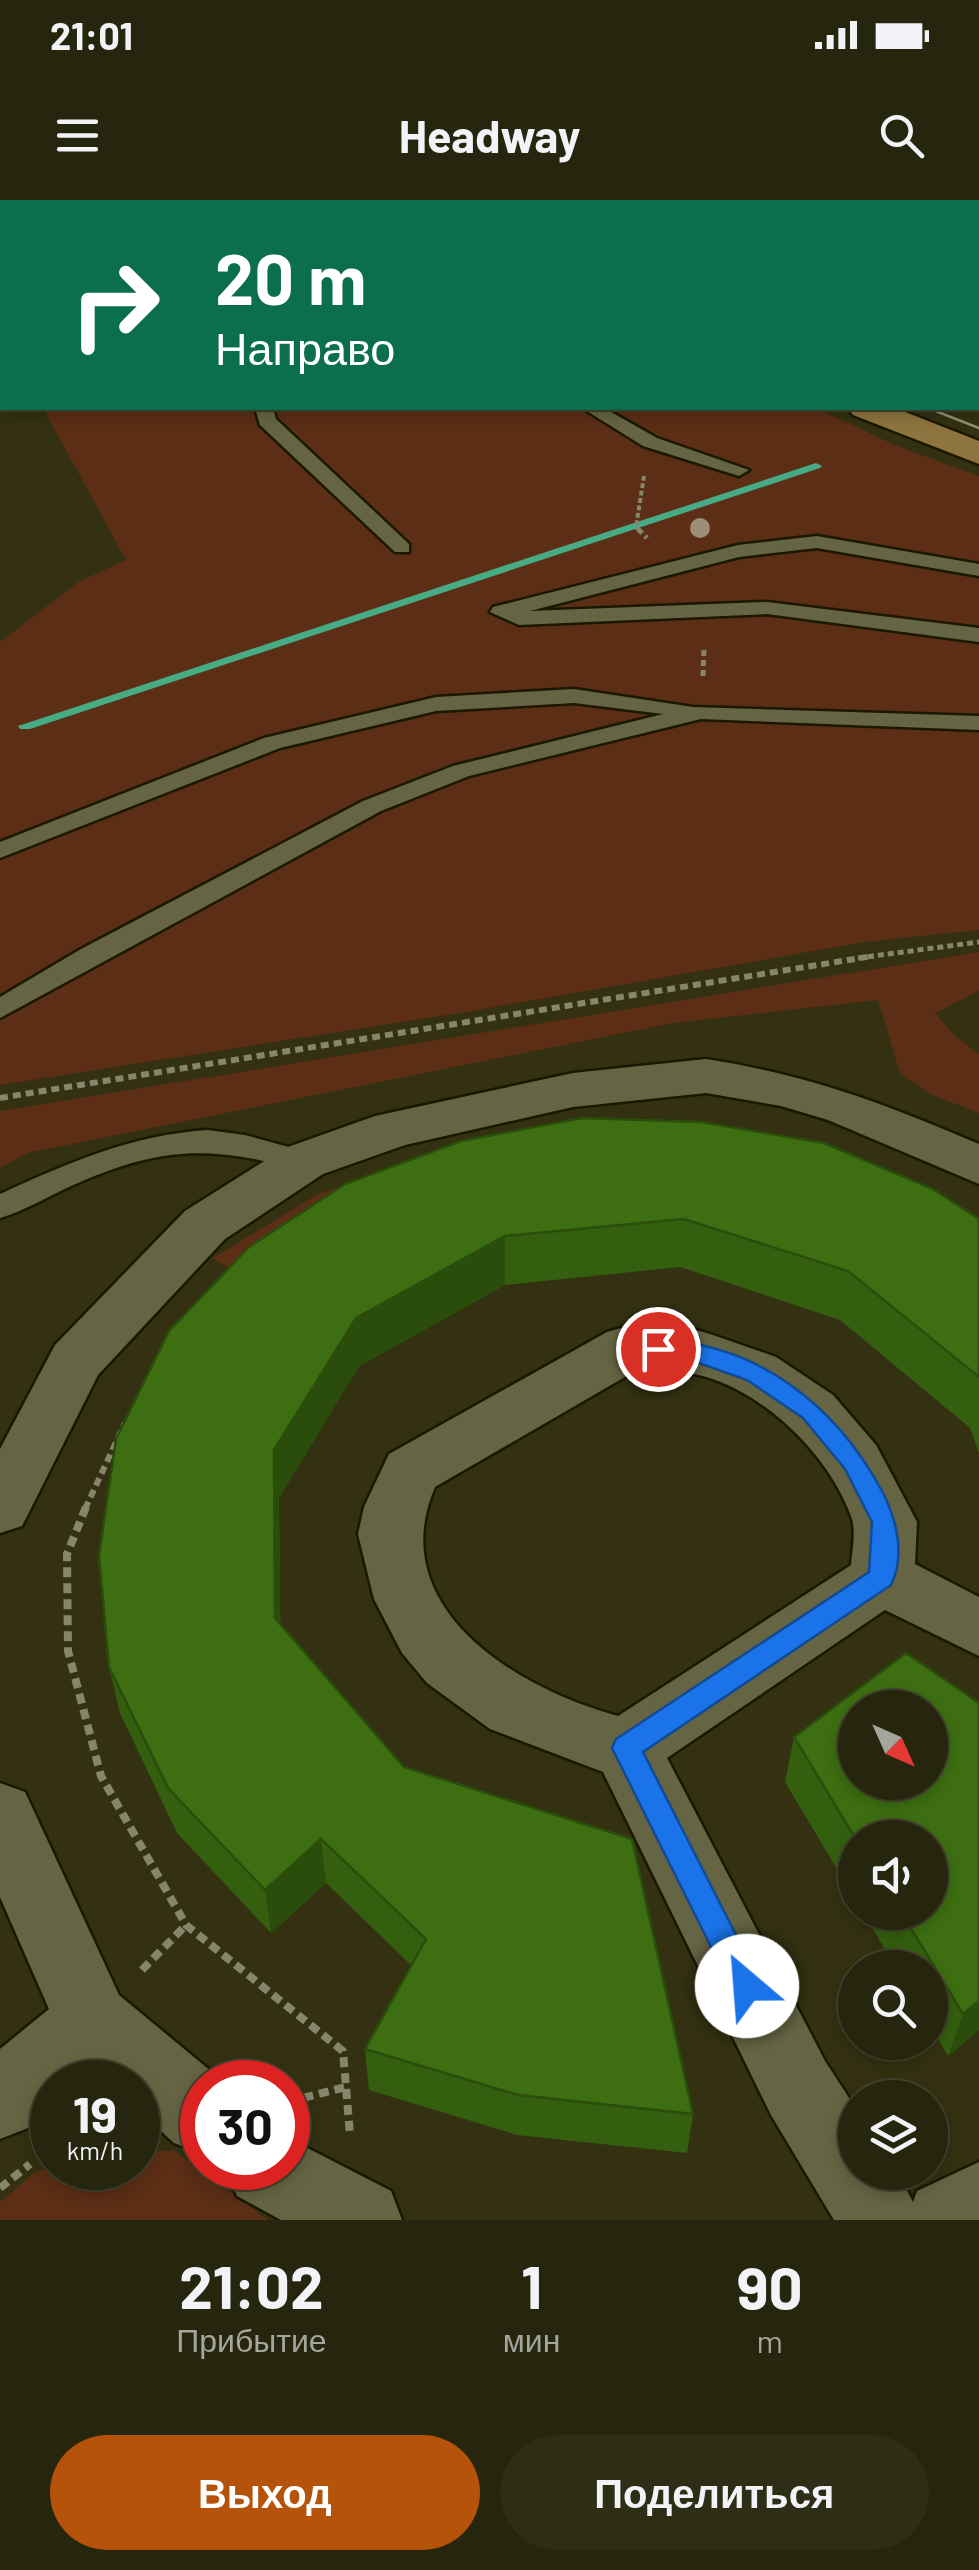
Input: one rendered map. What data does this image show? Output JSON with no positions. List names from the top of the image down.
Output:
{
  "north": "bottom right",
  "page": {
    "status": "21:01",
    "header": "Headway",
    "turn": ["20 m", "Направо"],
    "speed": "19 km/h",
    "limit": "30",
    "eta": [
      "21:02",
      "Прибытие",
      "1",
      "мин",
      "90",
      "m"
    ],
    "buttons": ["Выход", "Поделиться"]
  }
}
